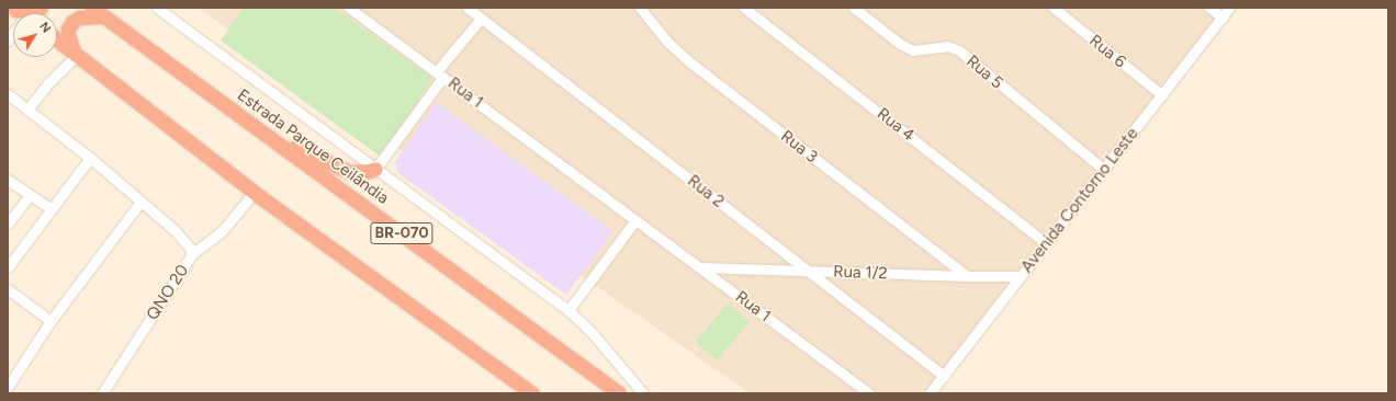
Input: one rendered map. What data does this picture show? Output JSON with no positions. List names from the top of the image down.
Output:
{
  "streets": {
    "highway": ["Estrada Parque Ceilândia", "BR-070"],
    "street": [
      "Rua 6",
      "Rua 5",
      "Rua 1",
      "Rua 4",
      "Rua 3",
      "Rua 2",
      "Avenida Contorno Leste",
      "Rua 1/2",
      "QNO 20"
    ]
  },
  "crossings": [
    ["Rua 6", "Avenida Contorno Leste"],
    ["Rua 5", "Avenida Contorno Leste"],
    ["Rua 1", "Rua 1/2"],
    ["Rua 4", "Avenida Contorno Leste"],
    ["Rua 3", "Rua 1/2"],
    ["Rua 2", "Avenida Contorno Leste"],
    ["Rua 2", "Rua 1/2"],
    ["Avenida Contorno Leste", "Rua 1/2"]
  ],
  "north": "top right"
}
